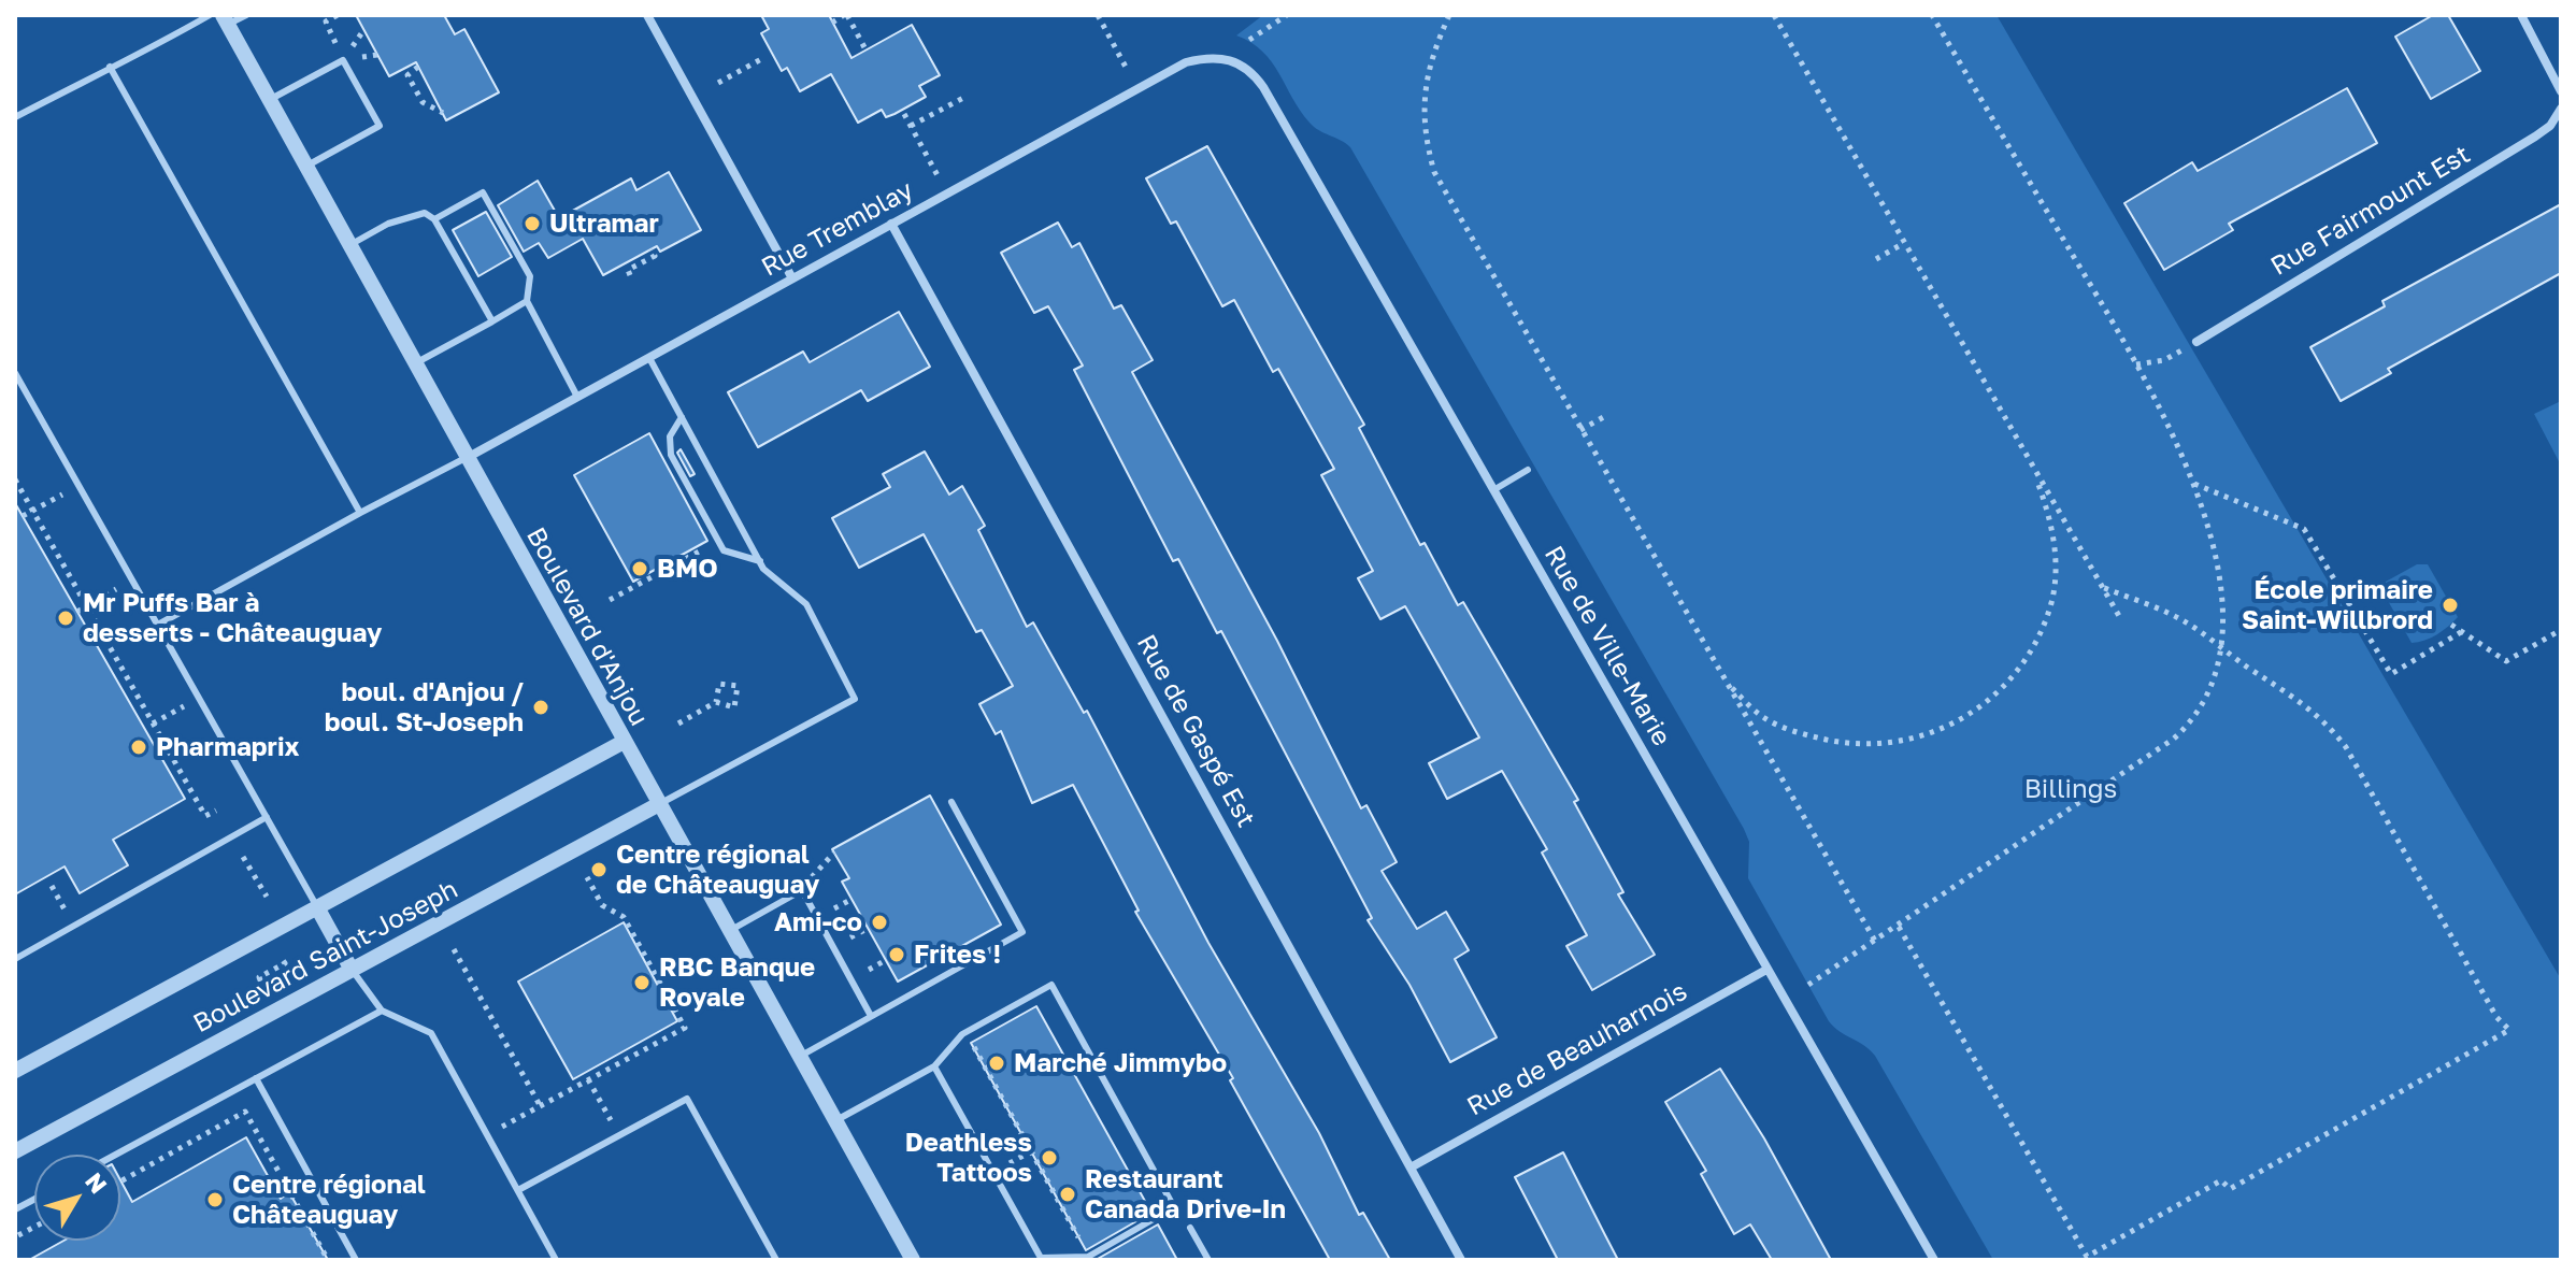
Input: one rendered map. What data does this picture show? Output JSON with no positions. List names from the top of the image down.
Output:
{
  "streets": {
    "street": [
      "Rue Fairmount Est",
      "Rue Tremblay",
      "Boulevard d'Anjou",
      "Rue de Ville-Marie",
      "Rue de Gaspé Est",
      "Boulevard Saint-Joseph",
      "Rue de Beauharnois"
    ]
  },
  "crossings": [
    ["Rue Tremblay", "Boulevard d'Anjou"],
    ["Rue Tremblay", "Rue de Ville-Marie"],
    ["Rue Tremblay", "Rue de Gaspé Est"],
    ["Boulevard d'Anjou", "Boulevard Saint-Joseph"],
    ["Rue de Ville-Marie", "Rue de Beauharnois"],
    ["Rue de Gaspé Est", "Rue de Beauharnois"]
  ],
  "parks": ["Billings"],
  "places": [
    "Ultramar",
    "BMO",
    "École primaire Saint-Willbrord",
    "Mr Puffs Bar à desserts - Châteauguay",
    "boul. d'Anjou / boul. St-Joseph",
    "Pharmaprix",
    "Centre régional de Châteauguay",
    "Ami-co",
    "Frites !",
    "RBC Banque Royale",
    "Marché Jimmybo",
    "Deathless Tattoos",
    "Restaurant Canada Drive-In",
    "Centre régional Châteauguay"
  ],
  "north": "top right"
}
